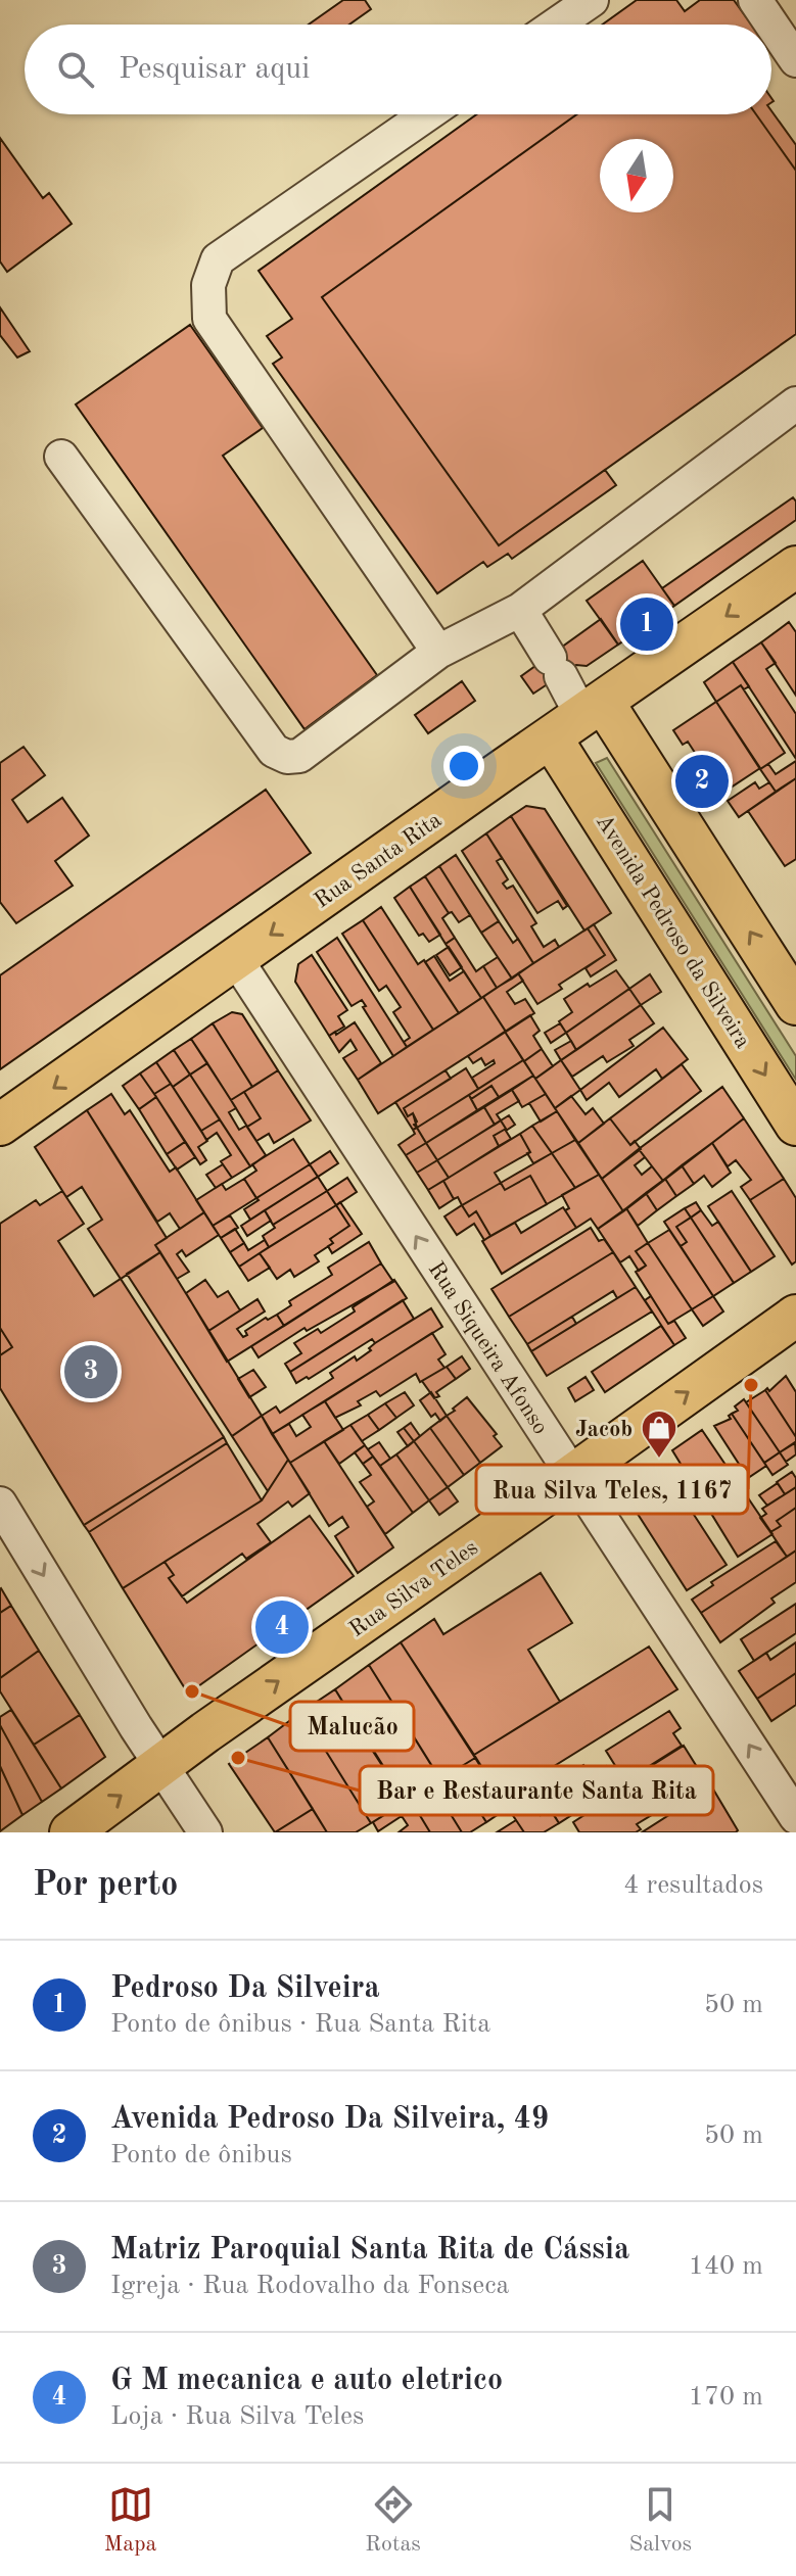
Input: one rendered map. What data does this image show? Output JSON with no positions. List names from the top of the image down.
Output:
{
  "streets": {
    "main road": ["Rua Santa Rita", "Avenida Pedroso da Silveira", "Rua Silva Teles"],
    "street": ["Rua Siqueira Afonso"]
  },
  "crossings": [
    ["Rua Santa Rita", "Avenida Pedroso da Silveira"],
    ["Rua Santa Rita", "Rua Siqueira Afonso"],
    ["Rua Siqueira Afonso", "Rua Silva Teles"]
  ],
  "one_way": ["Rua Santa Rita", "Rua Siqueira Afonso", "Rua Silva Teles"],
  "places": {
    "other": ["Rua Silva Teles, 1167", "Malucão", "Bar e Restaurante Santa Rita"],
    "shop": ["Jacob"]
  },
  "north": "bottom",
  "page": {
    "search": "Pesquisar aqui",
    "pins": [
      "1",
      "2",
      "3",
      "4"
    ],
    "heading": ["Por perto", "4 resultados"],
    "list": [
      {
        "mark": "1",
        "name": "Pedroso Da Silveira",
        "note": "Ponto de ônibus · Rua Santa Rita",
        "value": "50 m"
      },
      {
        "mark": "2",
        "name": "Avenida Pedroso Da Silveira, 49",
        "note": "Ponto de ônibus",
        "value": "50 m"
      },
      {
        "mark": "3",
        "name": "Matriz Paroquial Santa Rita de Cássia",
        "note": "Igreja · Rua Rodovalho da Fonseca",
        "value": "140 m"
      },
      {
        "mark": "4",
        "name": "G M mecanica e auto eletrico",
        "note": "Loja · Rua Silva Teles",
        "value": "170 m"
      }
    ],
    "nav": ["Mapa", "Rotas", "Salvos"]
  }
}
